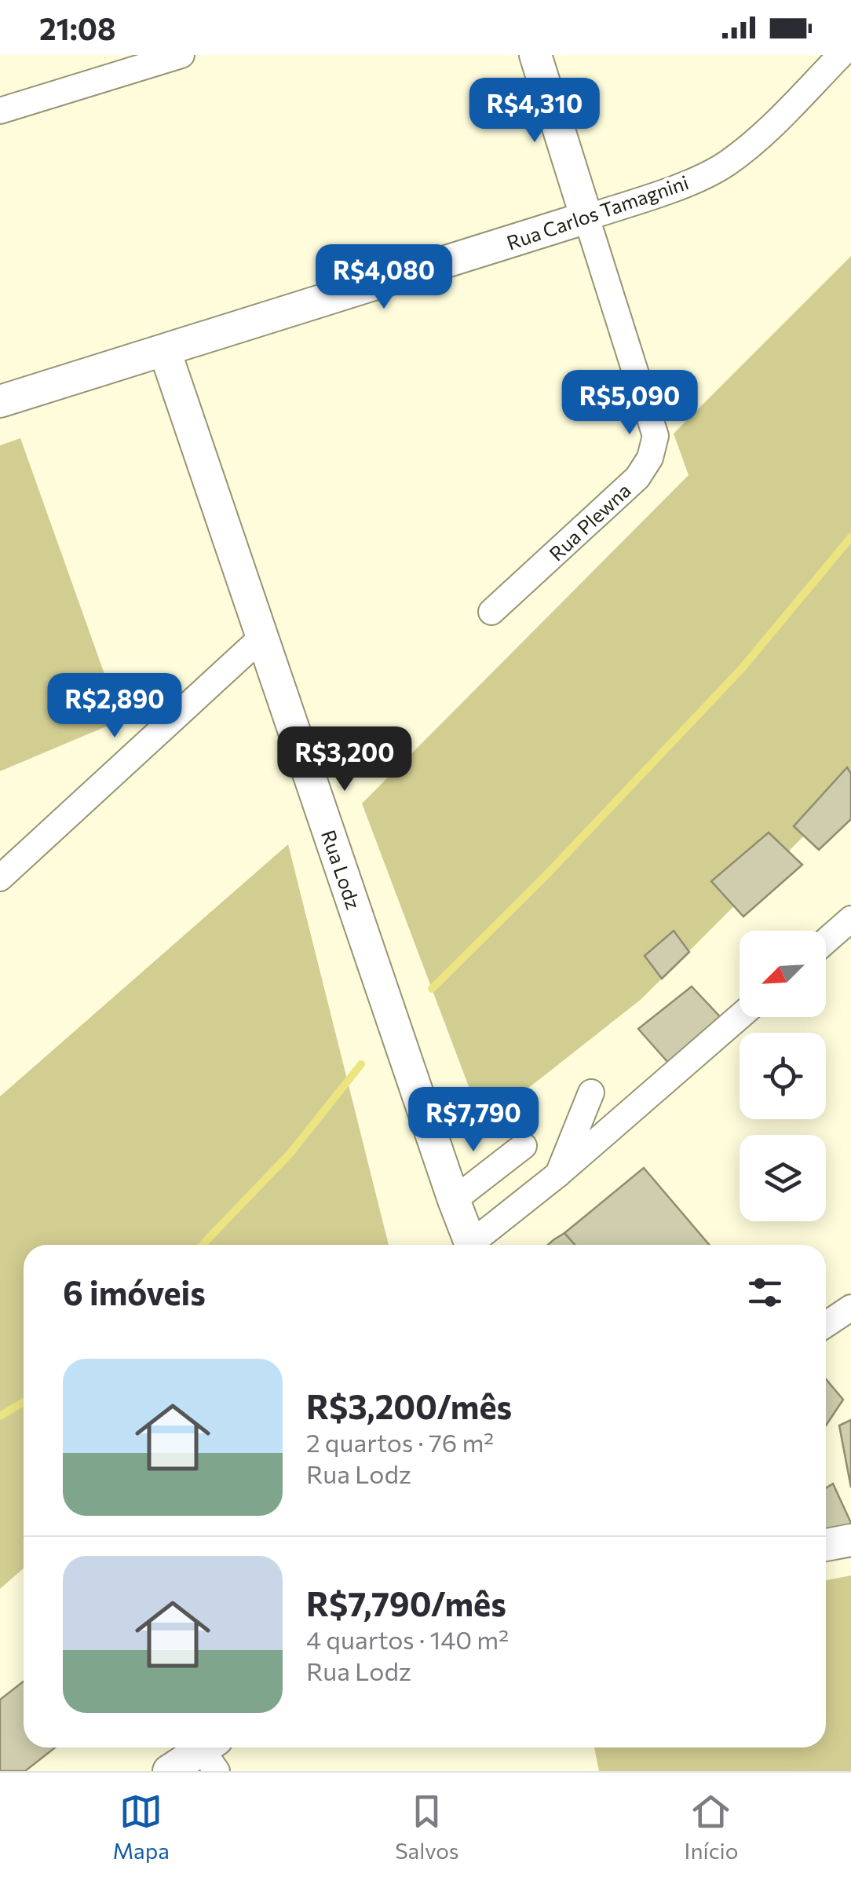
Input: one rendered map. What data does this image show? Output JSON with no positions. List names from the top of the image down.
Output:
{
  "streets": {
    "street": ["Rua Carlos Tamagnini", "Rua Plewna", "Rua Lodz"]
  },
  "crossings": [
    ["Rua Carlos Tamagnini", "Rua Plewna"],
    ["Rua Carlos Tamagnini", "Rua Lodz"]
  ],
  "north": "bottom left",
  "page": {
    "status": "21:08",
    "price": [
      "R$4,310",
      "R$4,080",
      "R$5,090",
      "R$2,890",
      "R$3,200",
      "R$7,790"
    ],
    "heading": "6 imóveis",
    "list": [
      {
        "name": "R$3,200/mês",
        "note": "2 quartos · 76 m² · Rua Lodz"
      },
      {
        "name": "R$7,790/mês",
        "note": "4 quartos · 140 m² · Rua Lodz"
      }
    ],
    "tabs": ["Mapa", "Salvos", "Início"]
  }
}
